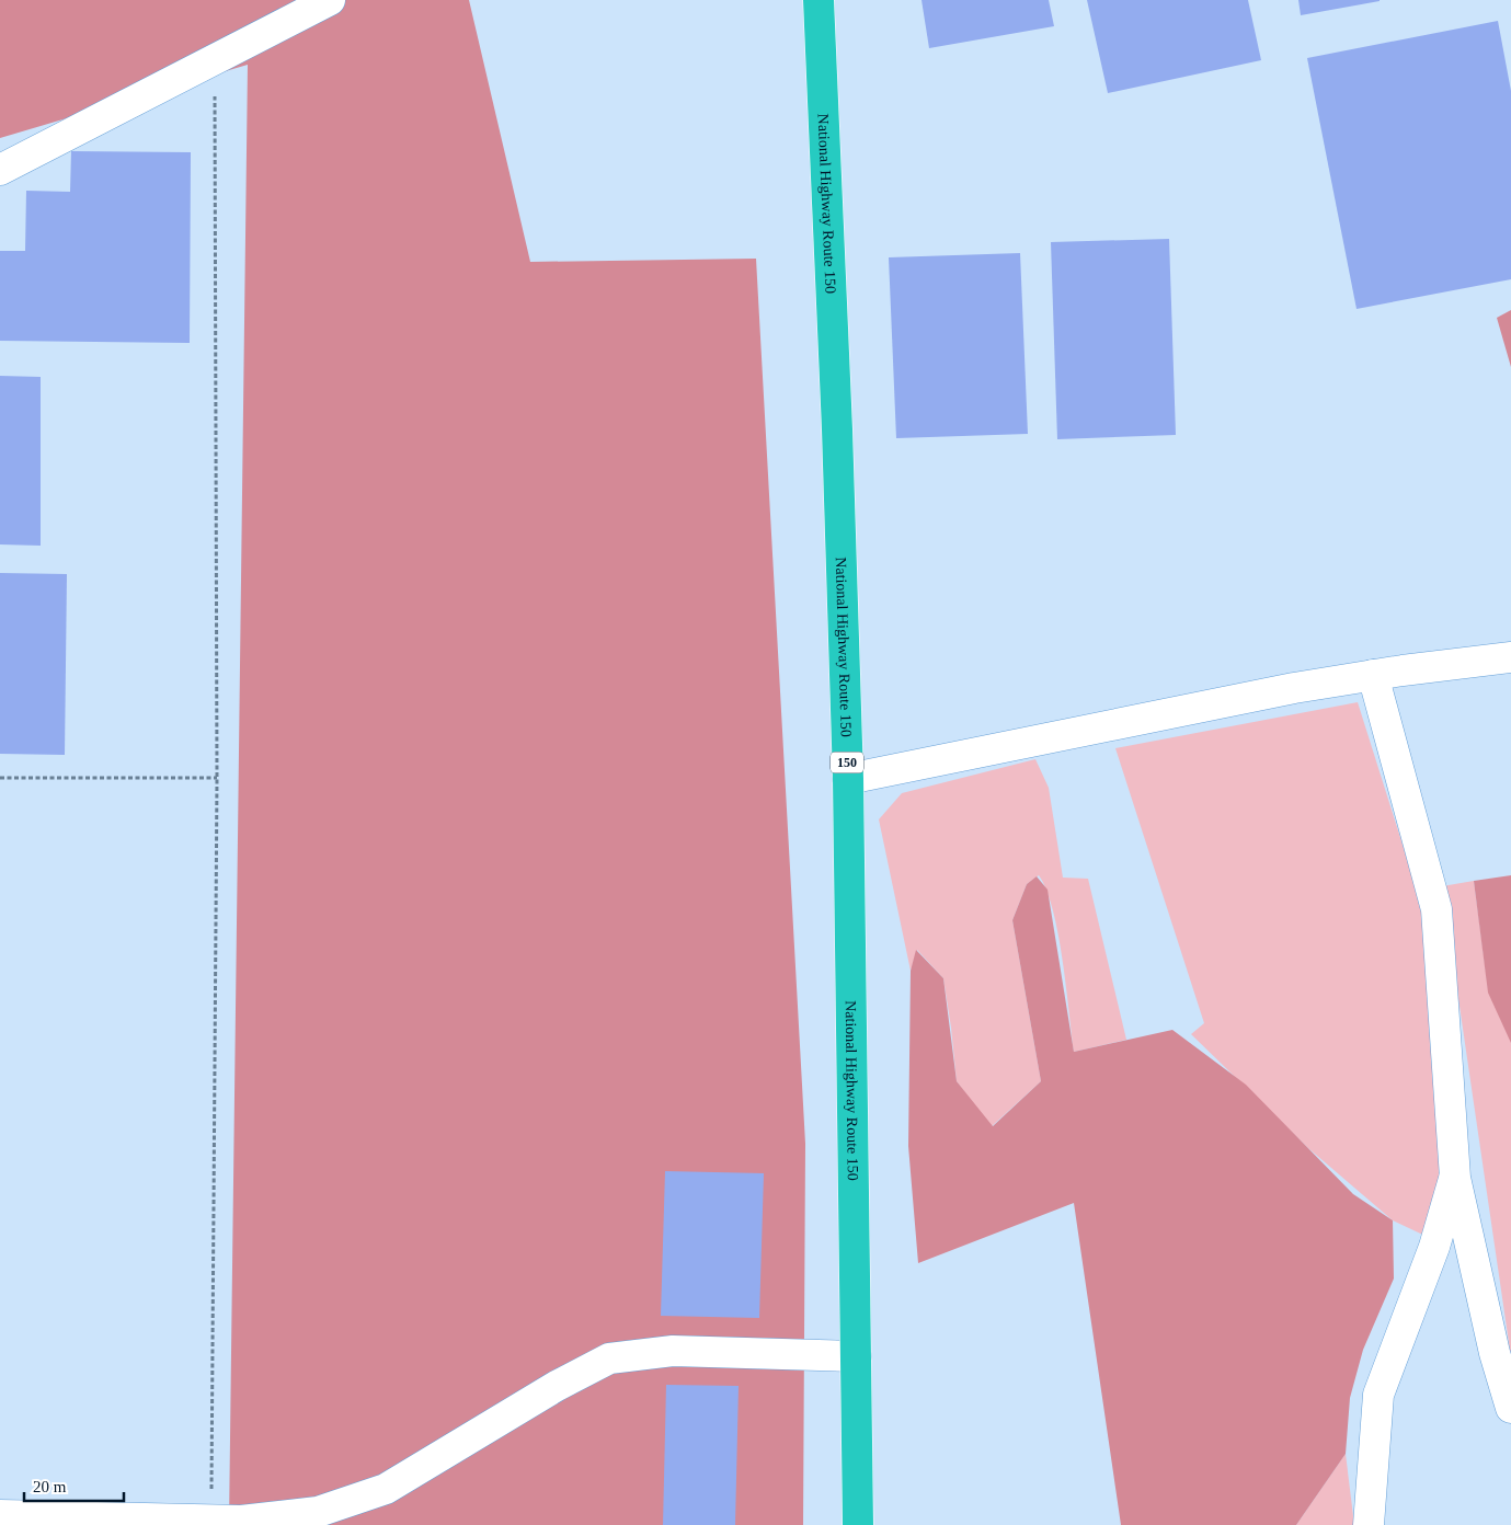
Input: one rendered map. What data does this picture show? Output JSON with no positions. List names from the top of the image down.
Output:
{
  "streets": {
    "highway": ["National Highway Route 150", "150"]
  },
  "scale_bar": "20 m"
}
